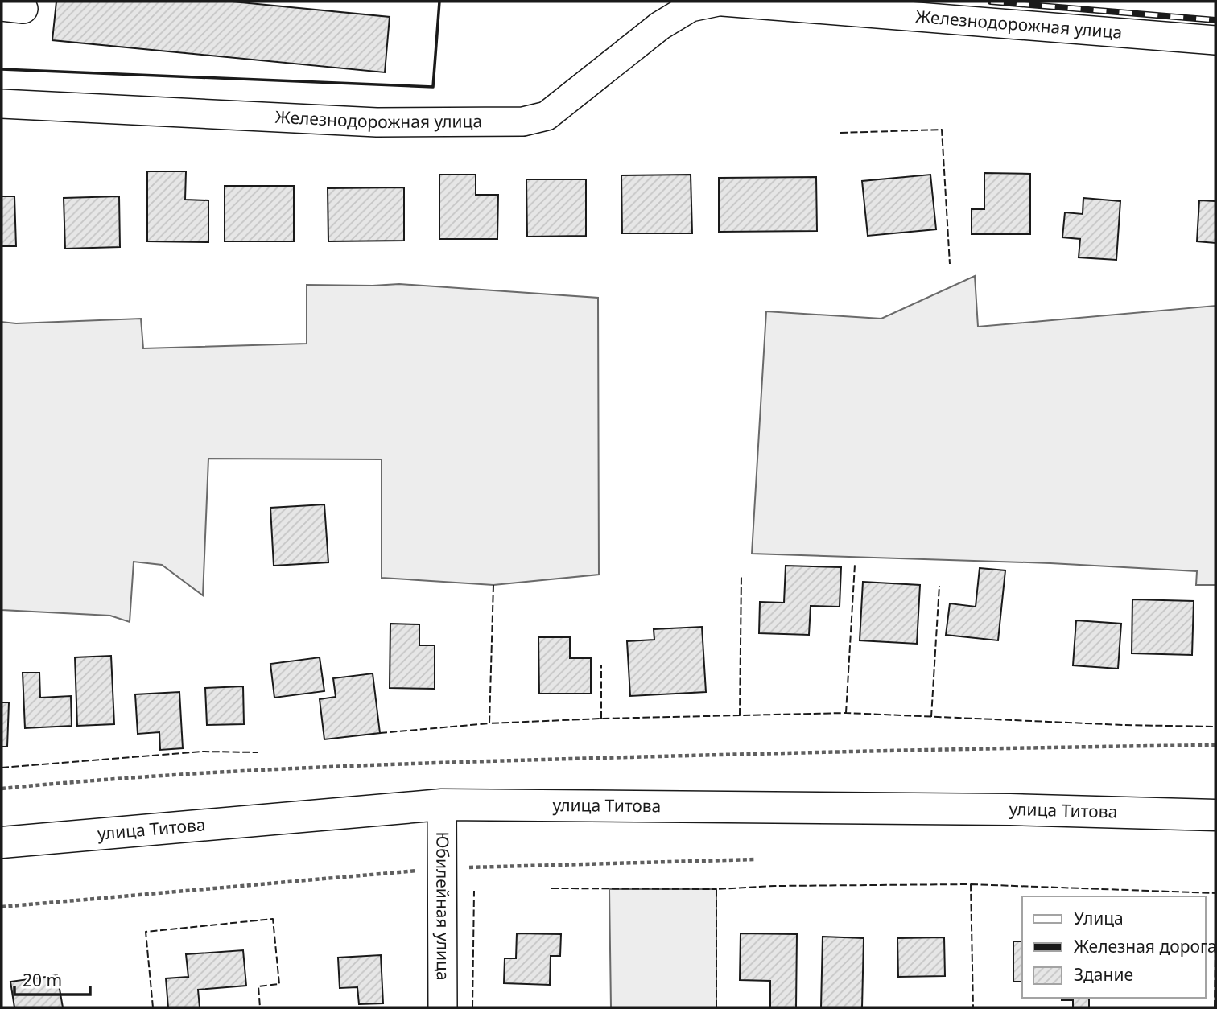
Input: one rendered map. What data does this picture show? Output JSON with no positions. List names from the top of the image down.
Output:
{
  "streets": {
    "main road": ["улица Титова"],
    "street": ["Железнодорожная улица", "Юбилейная улица"]
  },
  "crossings": [
    ["улица Титова", "Юбилейная улица"]
  ],
  "legend": ["Улица", "Железная дорога", "Здание"],
  "scale_bar": "20 m"
}
